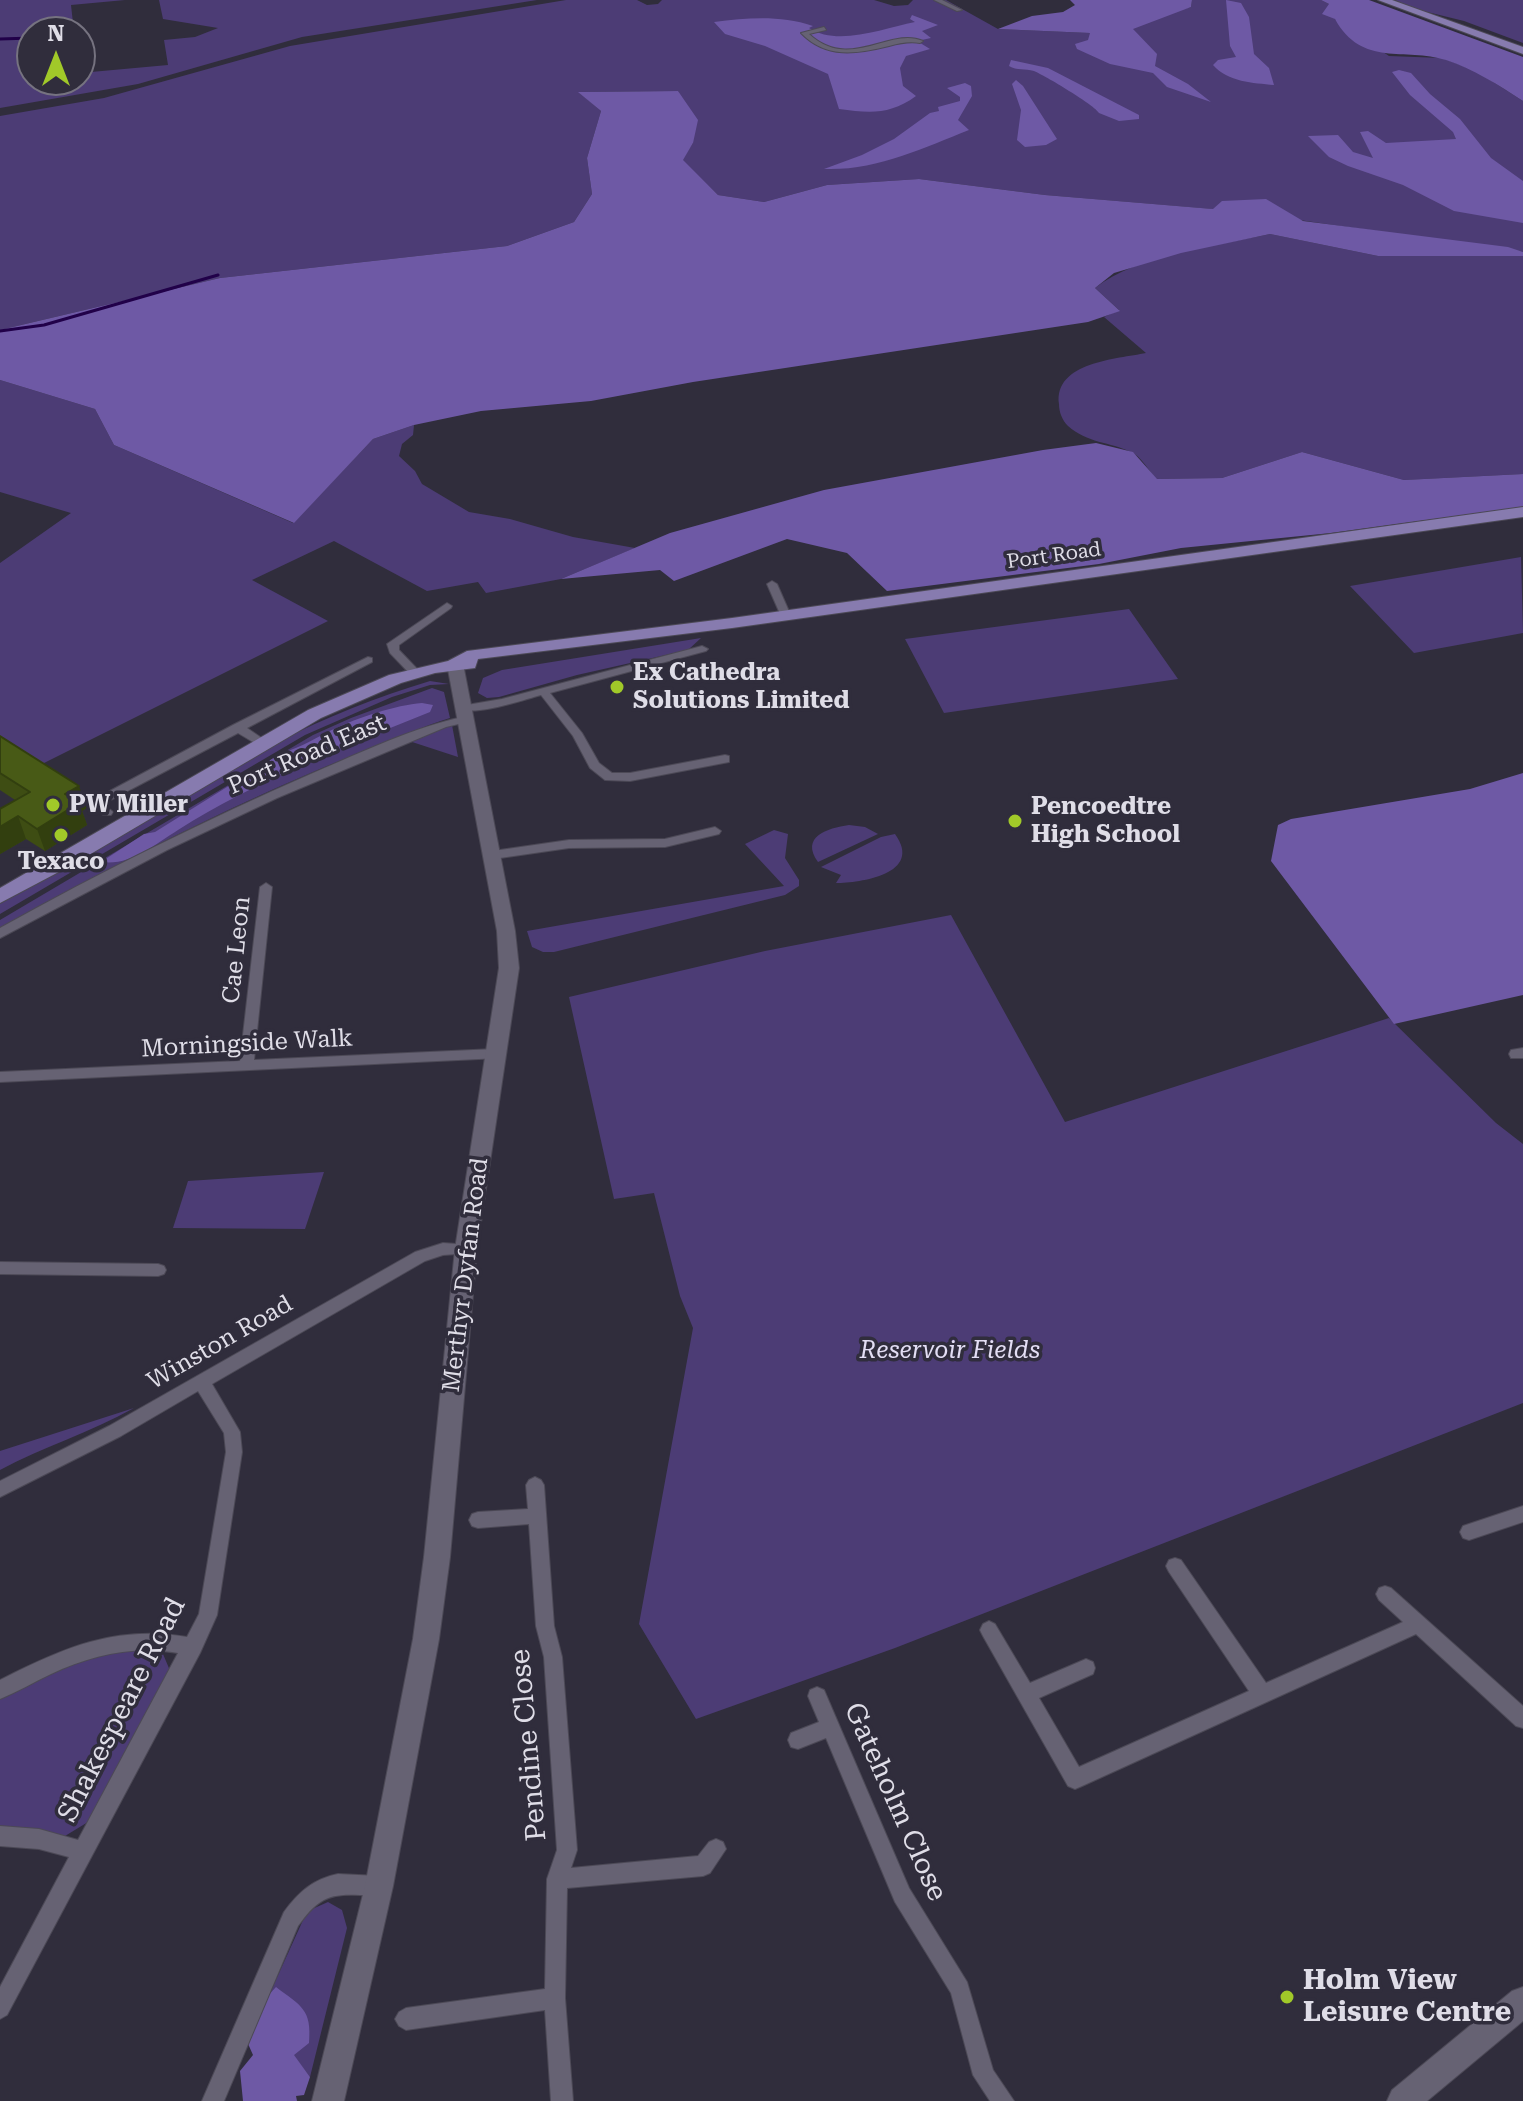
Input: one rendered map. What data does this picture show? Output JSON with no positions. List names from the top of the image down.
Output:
{
  "streets": {
    "main road": ["Port Road", "Port Road East"],
    "street": [
      "Cae Leon",
      "Morningside Walk",
      "Merthyr Dyfan Road",
      "Winston Road",
      "Shakespeare Road",
      "Pendine Close",
      "Gateholm Close"
    ]
  },
  "crossings": [
    ["Port Road", "Port Road East"],
    ["Port Road", "Merthyr Dyfan Road"],
    ["Port Road East", "Merthyr Dyfan Road"],
    ["Cae Leon", "Morningside Walk"],
    ["Morningside Walk", "Merthyr Dyfan Road"],
    ["Merthyr Dyfan Road", "Winston Road"],
    ["Winston Road", "Shakespeare Road"]
  ],
  "parks": ["Reservoir Fields"],
  "places": [
    "Ex Cathedra Solutions Limited",
    "PW Miller",
    "Pencoedtre High School",
    "Texaco",
    "Holm View Leisure Centre"
  ],
  "north": "top"
}
